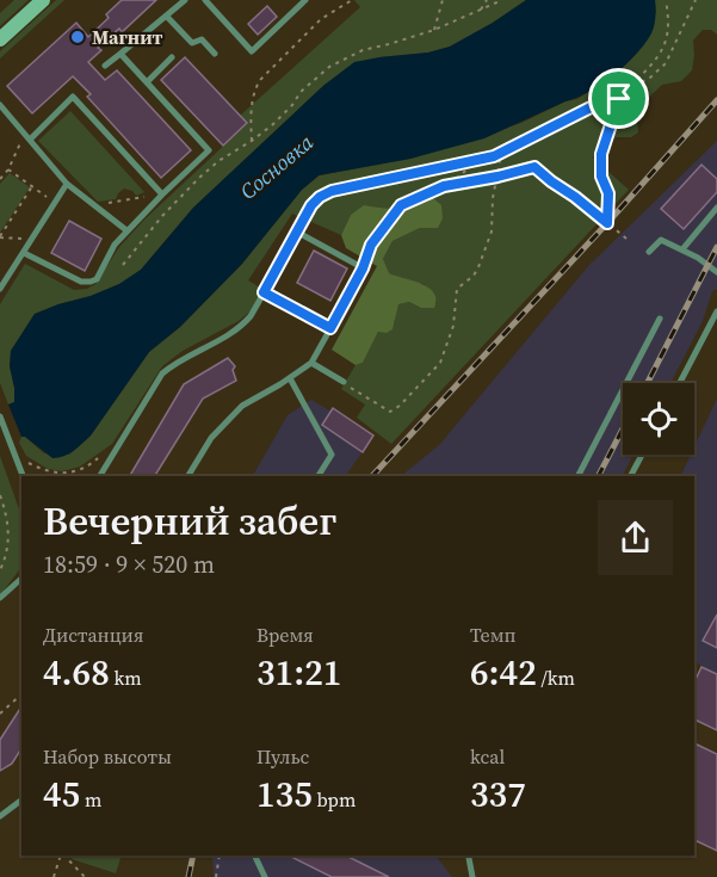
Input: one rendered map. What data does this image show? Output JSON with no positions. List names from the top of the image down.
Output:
{
  "water": ["Сосновка"],
  "places": ["Магнит"],
  "page": {
    "heading": ["Вечерний забег", "18:59 · 9 × 520 m"],
    "stats": [
      ["Дистанция", "4.68 km"],
      ["Время", "31:21"],
      ["Темп", "6:42 /km"],
      ["Набор высоты", "45 m"],
      ["Пульс", "135 bpm"],
      ["kcal", "337"]
    ]
  }
}
